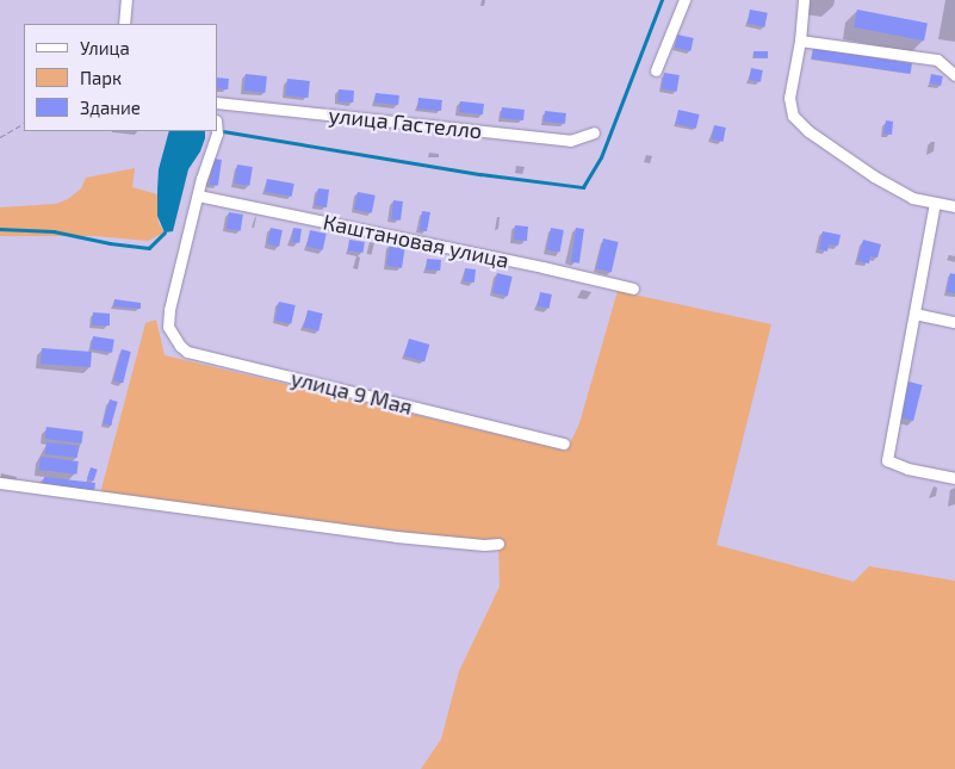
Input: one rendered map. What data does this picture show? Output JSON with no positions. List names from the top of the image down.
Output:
{
  "streets": {
    "street": ["улица Гастелло", "Каштановая улица", "улица 9 Мая"]
  },
  "crossings": [
    ["Каштановая улица", "улица 9 Мая"]
  ],
  "legend": ["Улица", "Парк", "Здание"]
}
